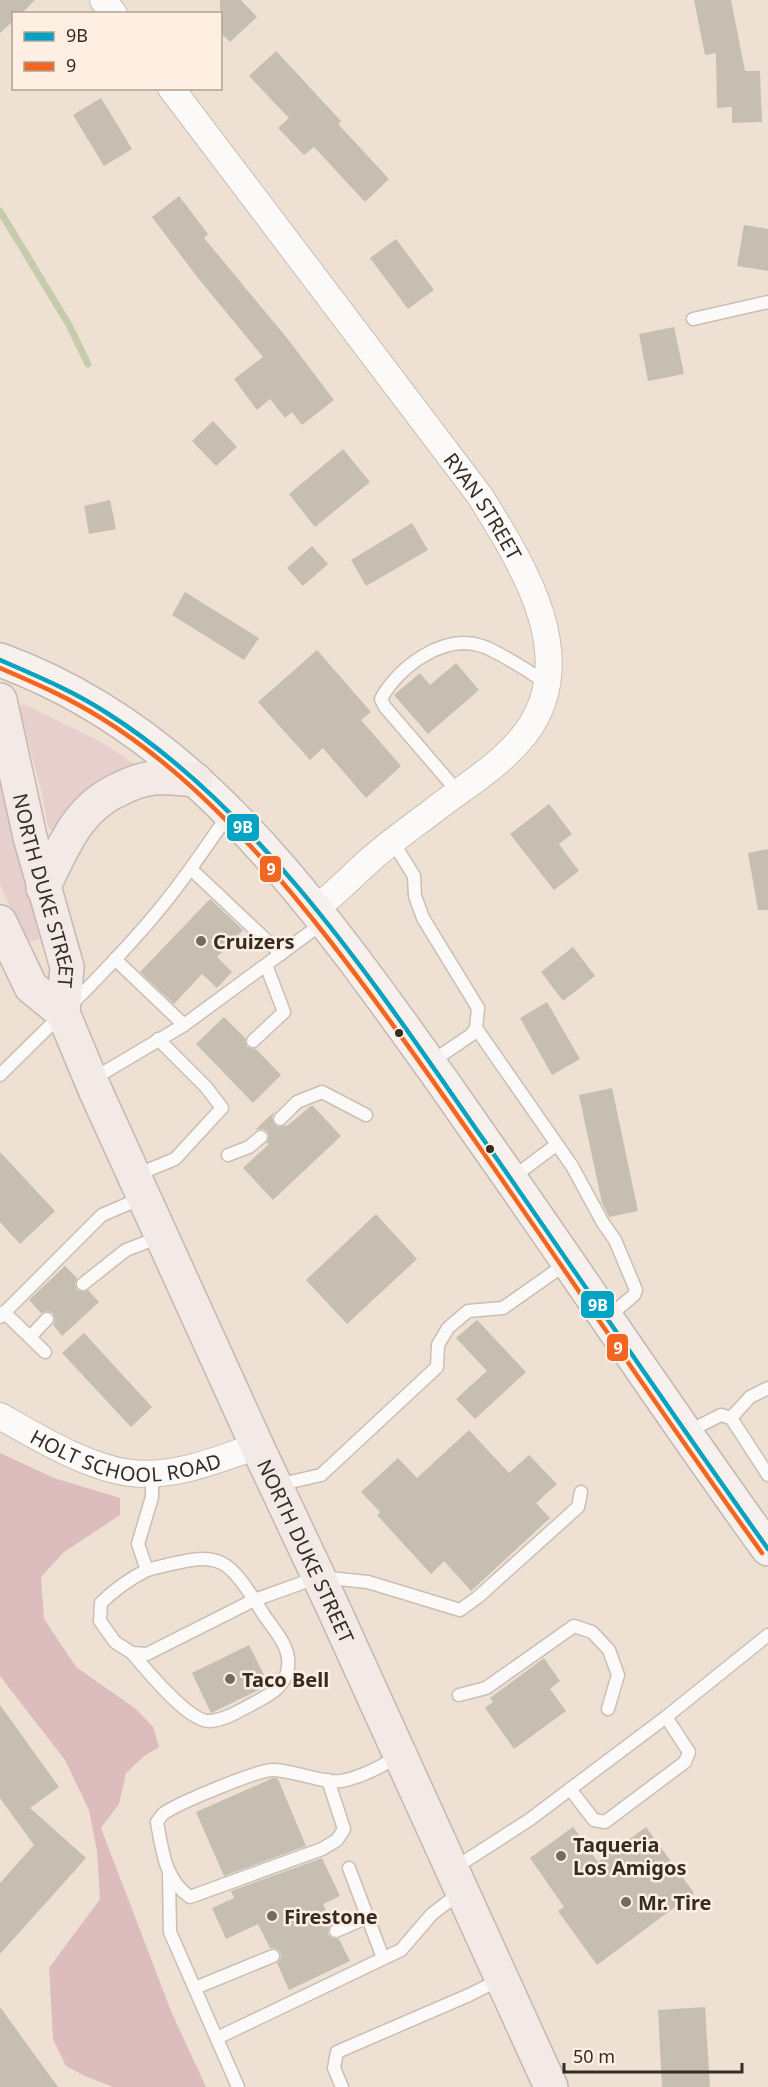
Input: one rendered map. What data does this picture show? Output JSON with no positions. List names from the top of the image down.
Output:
{
  "streets": {
    "highway": ["NORTH DUKE STREET"],
    "street": ["RYAN STREET", "HOLT SCHOOL ROAD"]
  },
  "crossings": [
    ["NORTH DUKE STREET", "HOLT SCHOOL ROAD"]
  ],
  "places": [
    "Cruizers",
    "Taco Bell",
    "Taqueria Los Amigos",
    "Mr. Tire",
    "Firestone"
  ],
  "lines": ["transit line 9B", "transit line 9"],
  "legend": ["9B", "9"],
  "scale_bar": "50 m"
}
